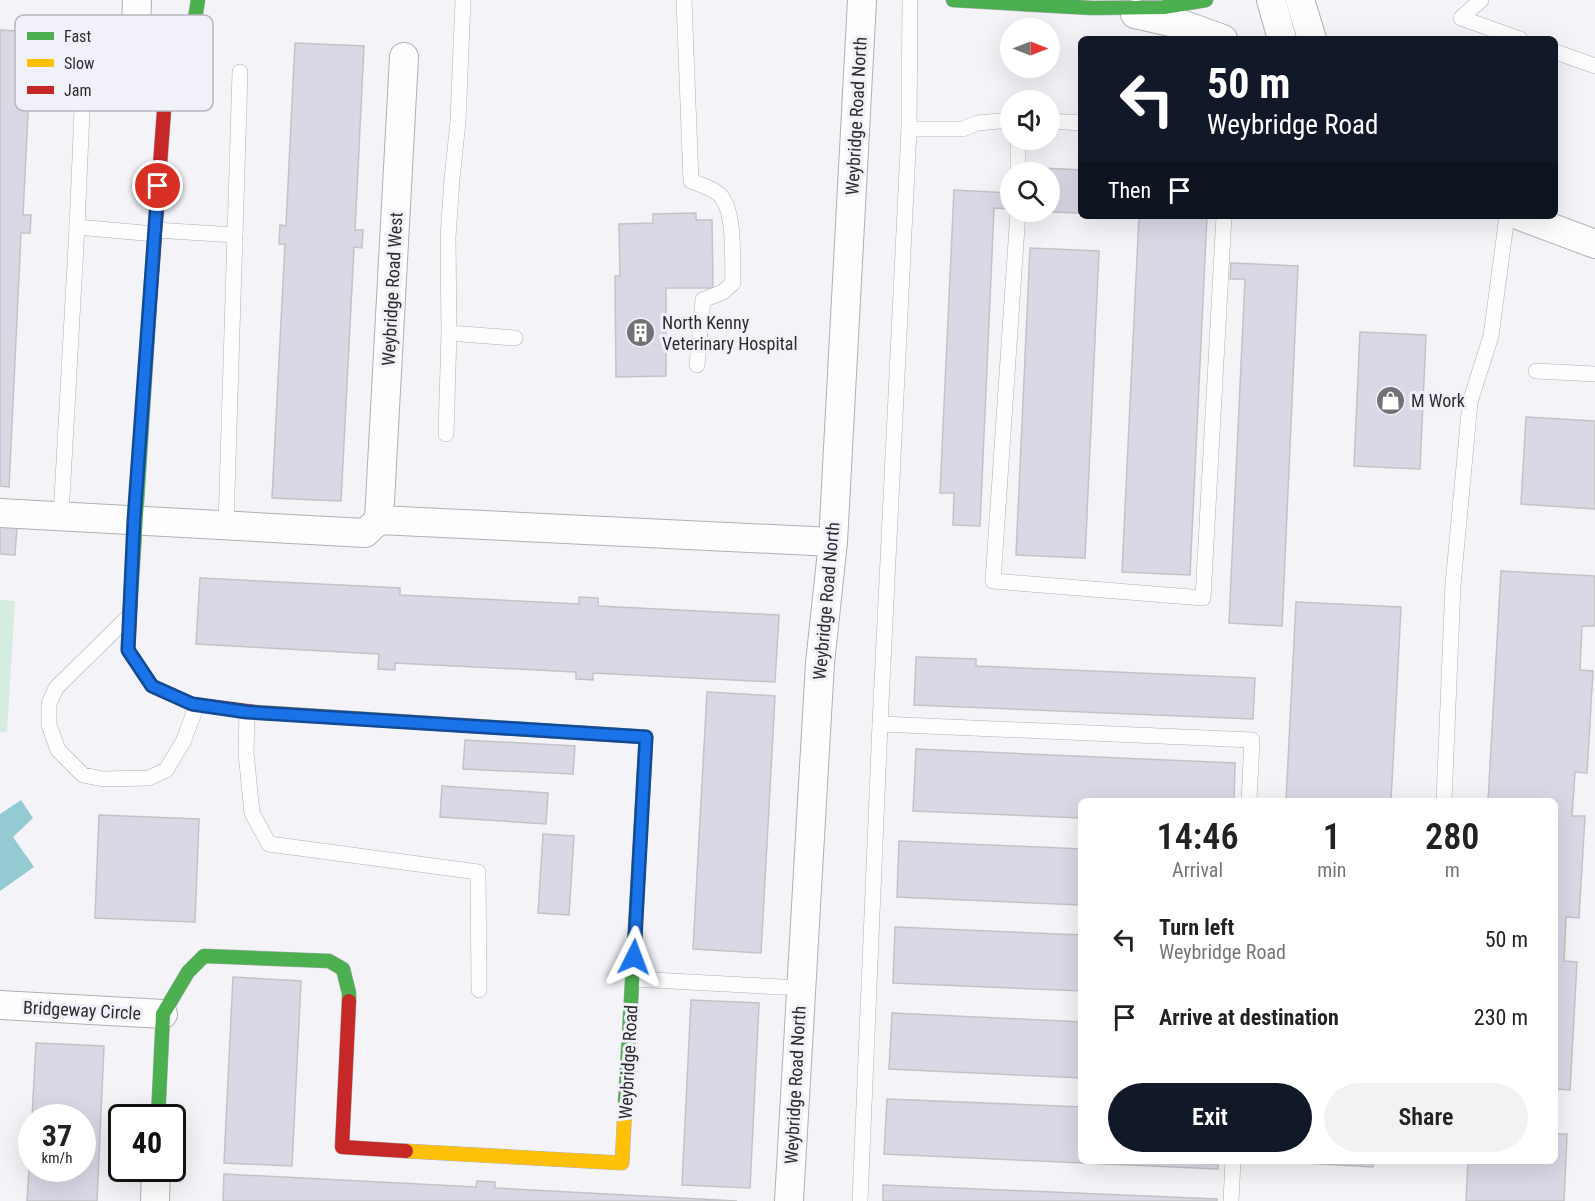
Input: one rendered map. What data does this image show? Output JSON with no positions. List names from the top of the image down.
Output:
{
  "streets": {
    "street": [
      "Weybridge Road North",
      "Weybridge Road West",
      "Bridgeway Circle",
      "Weybridge Road"
    ]
  },
  "crossings": [
    ["Bridgeway Circle", "Weybridge Road"]
  ],
  "places": {
    "building": ["North Kenny Veterinary Hospital"],
    "shop": ["M Work"]
  },
  "legend": ["Fast", "Slow", "Jam"],
  "north": "right",
  "page": {
    "turn": ["50 m", "Weybridge Road"],
    "then": "Then",
    "eta": [
      "14:46",
      "Arrival",
      "1",
      "min",
      "280",
      "m"
    ],
    "list": [
      {
        "name": "Turn left",
        "note": "Weybridge Road",
        "value": "50 m"
      },
      {
        "name": "Arrive at destination",
        "value": "230 m"
      }
    ],
    "buttons": ["Exit", "Share"],
    "speed": "37 km/h",
    "limit": "40"
  }
}
